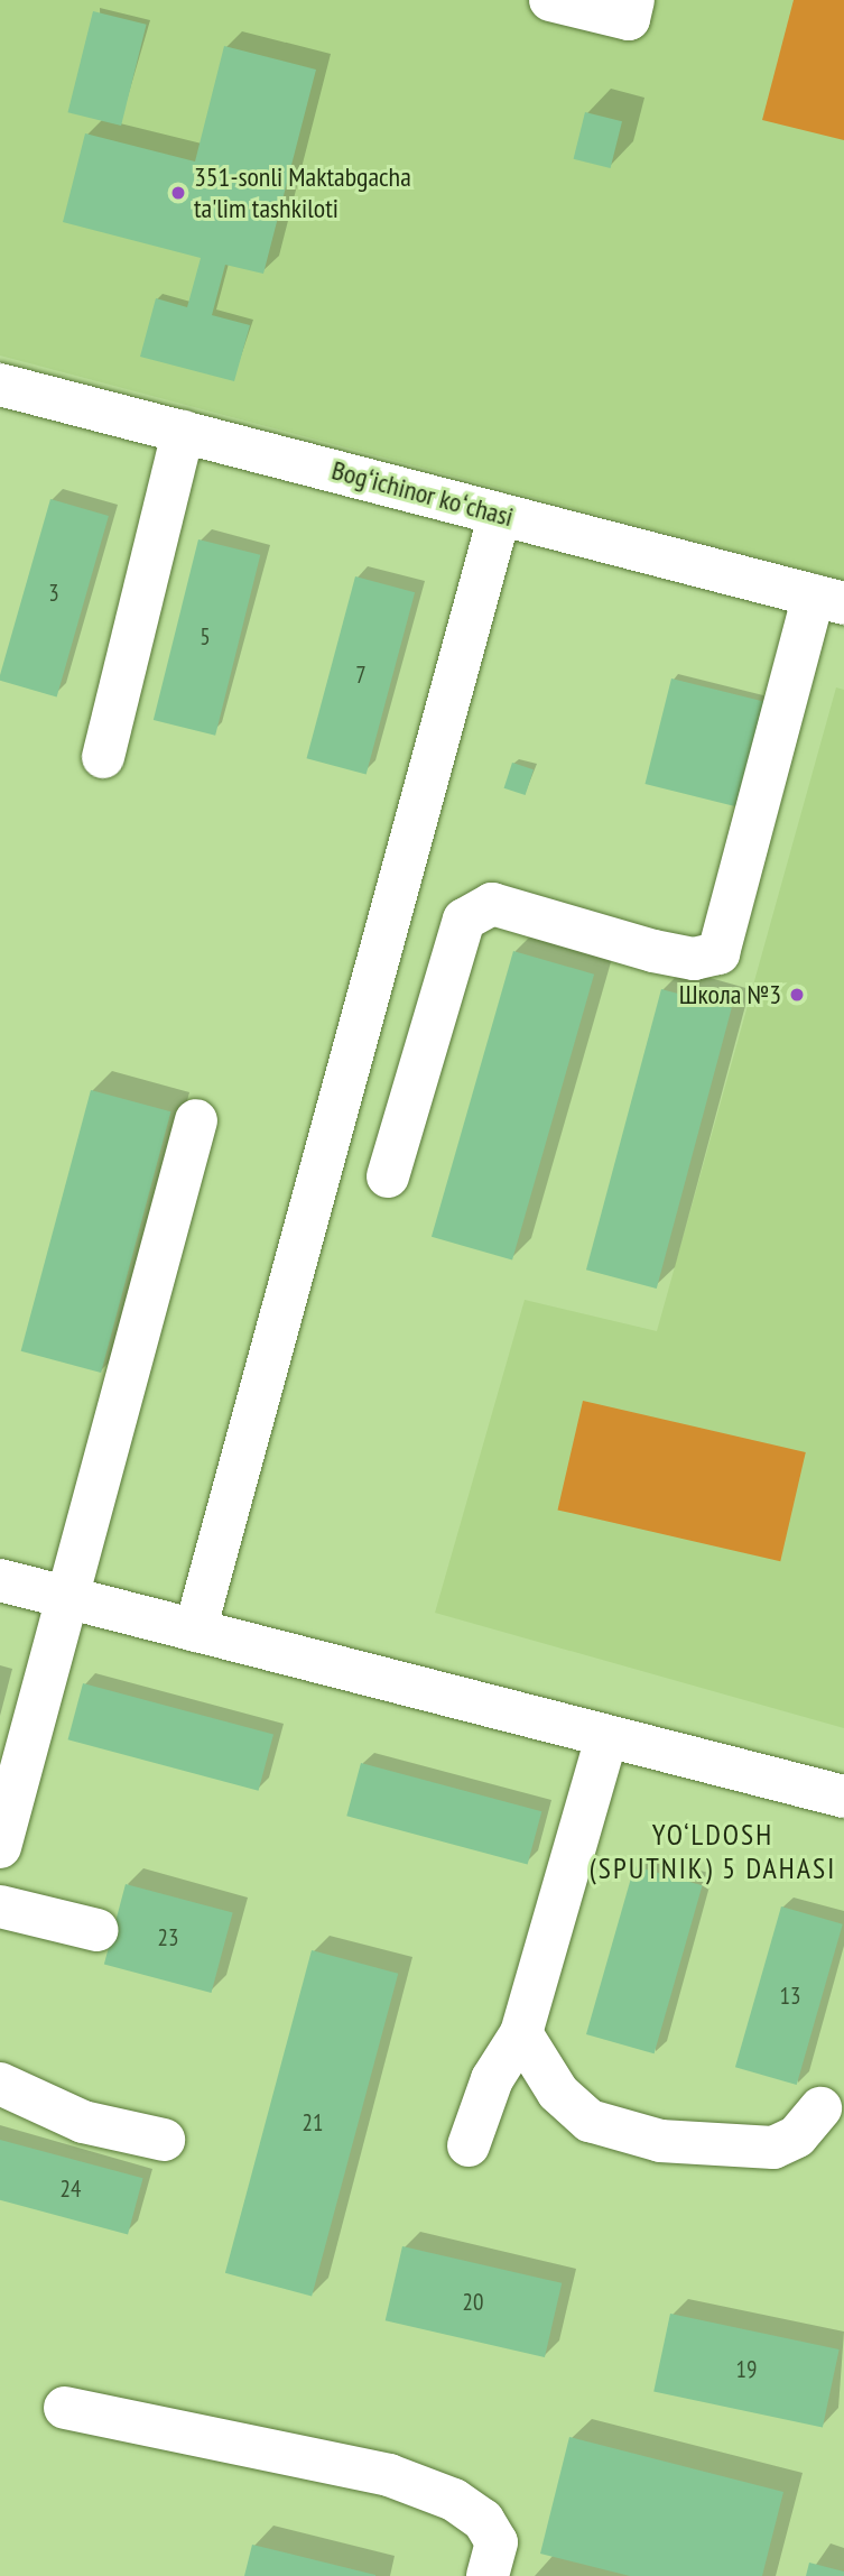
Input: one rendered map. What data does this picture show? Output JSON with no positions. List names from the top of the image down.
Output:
{
  "streets": {
    "street": ["Bogʻichinor koʻchasi"]
  },
  "districts": ["YO‘LDOSH (SPUTNIK) 5 DAHASI"],
  "places": ["351-sonli Maktabgacha ta'lim tashkiloti", "Школа №3"],
  "house_numbers": [
    "3",
    "5",
    "7",
    "23",
    "13",
    "21",
    "24",
    "20",
    "19"
  ]
}
